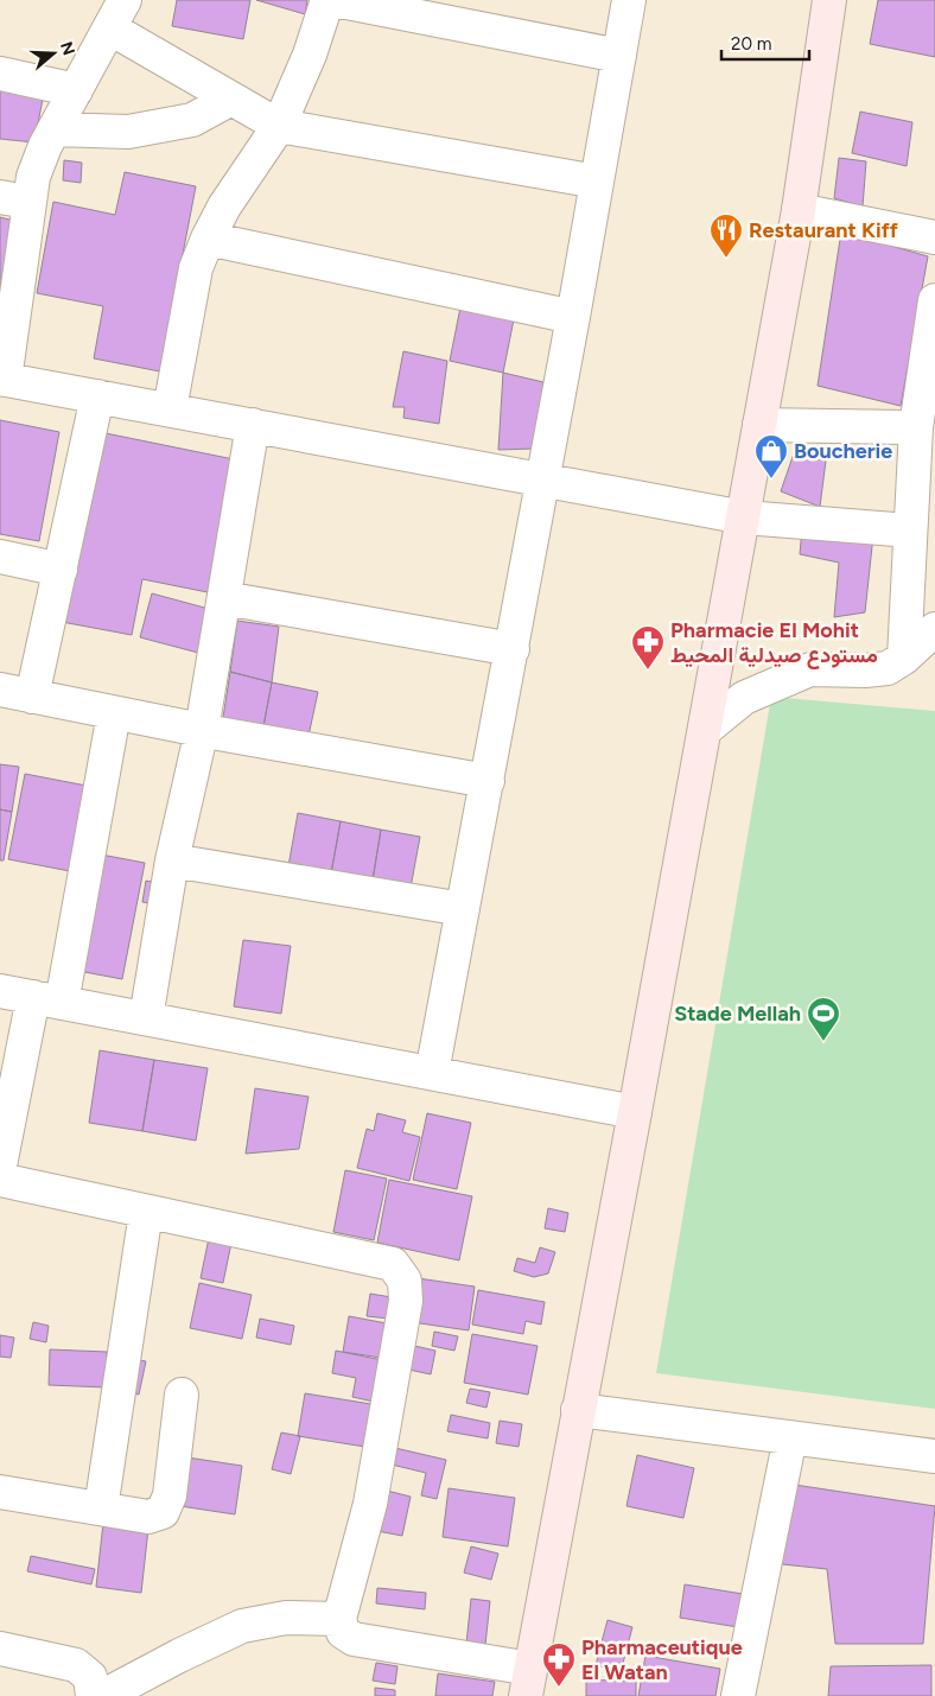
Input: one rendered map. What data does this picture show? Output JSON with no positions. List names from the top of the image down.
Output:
{
  "places": {
    "restaurant": ["Restaurant Kiff"],
    "shop": ["Boucherie"],
    "pharmacy": ["Pharmacie El Mohit مستودع صيدلية المحيط", "Pharmaceutique El Watan"],
    "sports": ["Stade Mellah"]
  },
  "scale_bar": "20 m",
  "north": "right"
}
